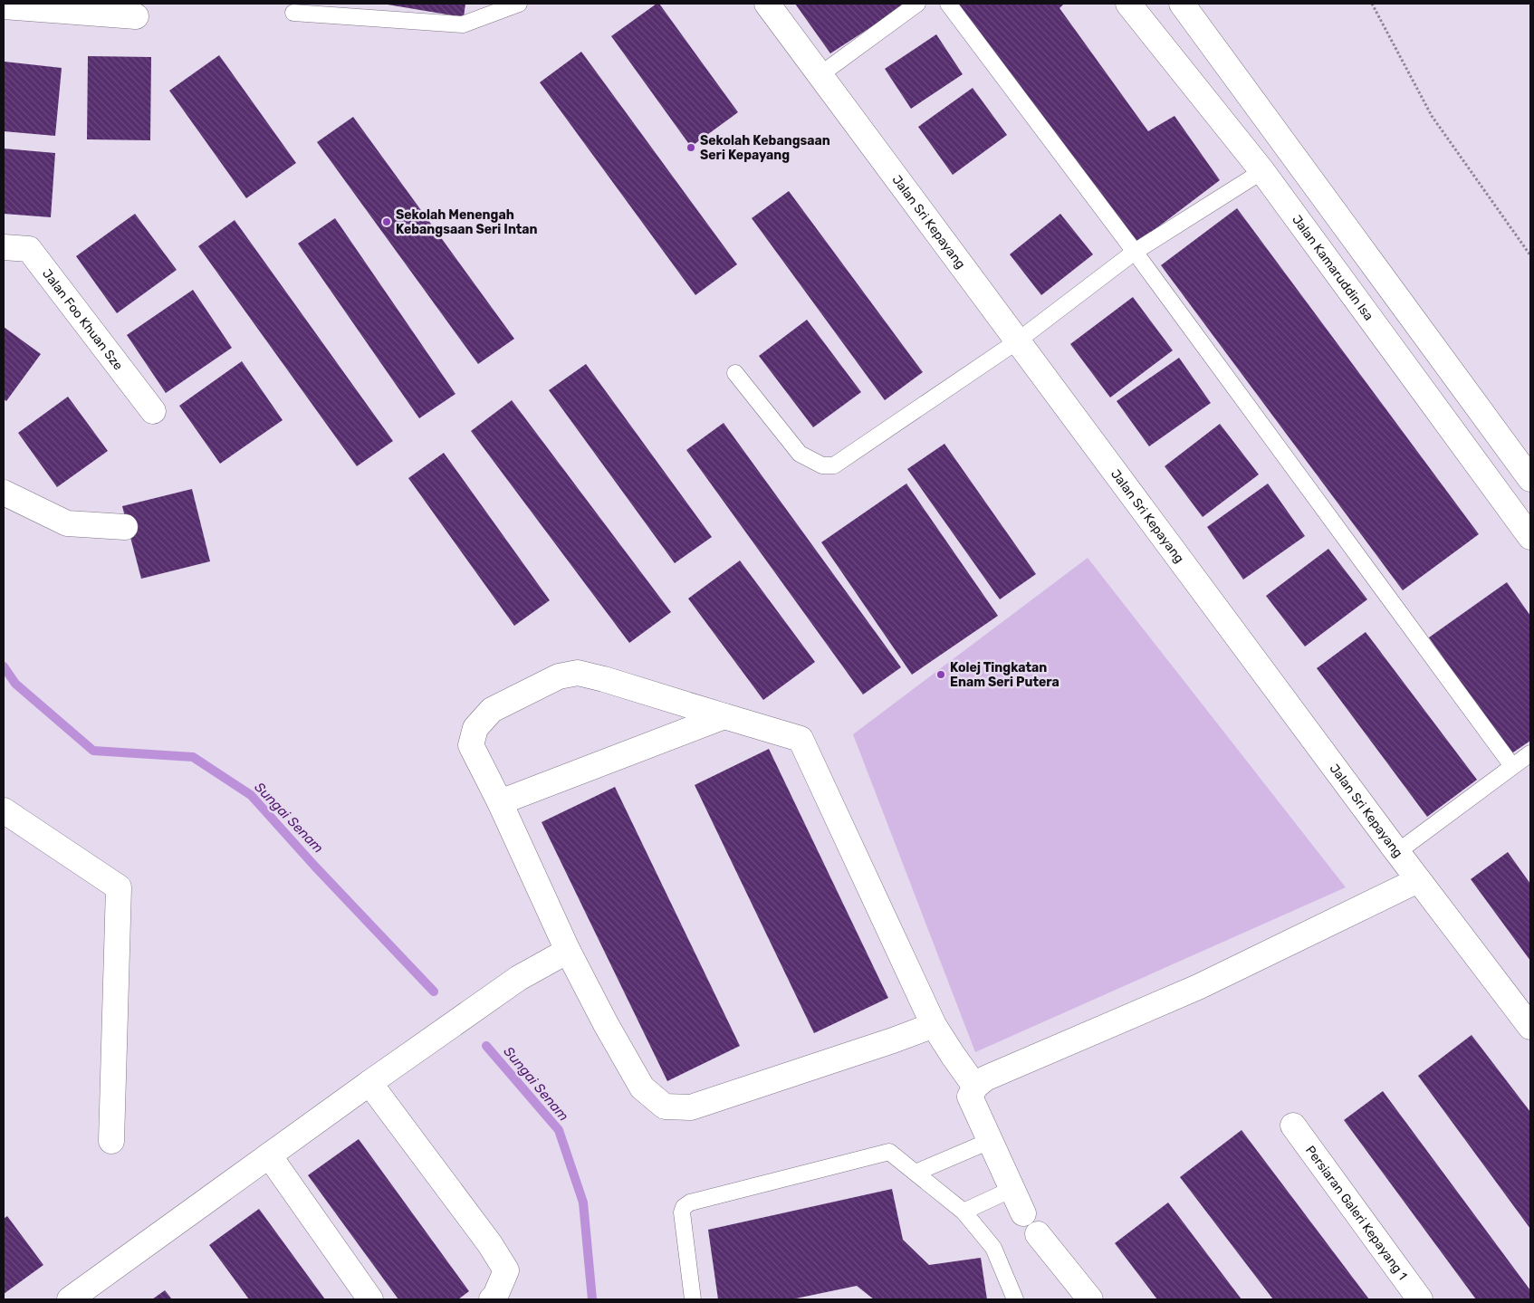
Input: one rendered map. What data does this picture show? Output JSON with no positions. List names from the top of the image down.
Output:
{
  "streets": {
    "street": [
      "Jalan Sri Kepayang",
      "Jalan Kamaruddin Isa",
      "Jalan Foo Khuan Sze",
      "Persiaran Galeri Kepayang 1"
    ]
  },
  "water": ["Sungai Senam"],
  "places": ["Sekolah Kebangsaan Seri Kepayang", "Sekolah Menengah Kebangsaan Seri Intan", "Kolej Tingkatan Enam Seri Putera"]
}
